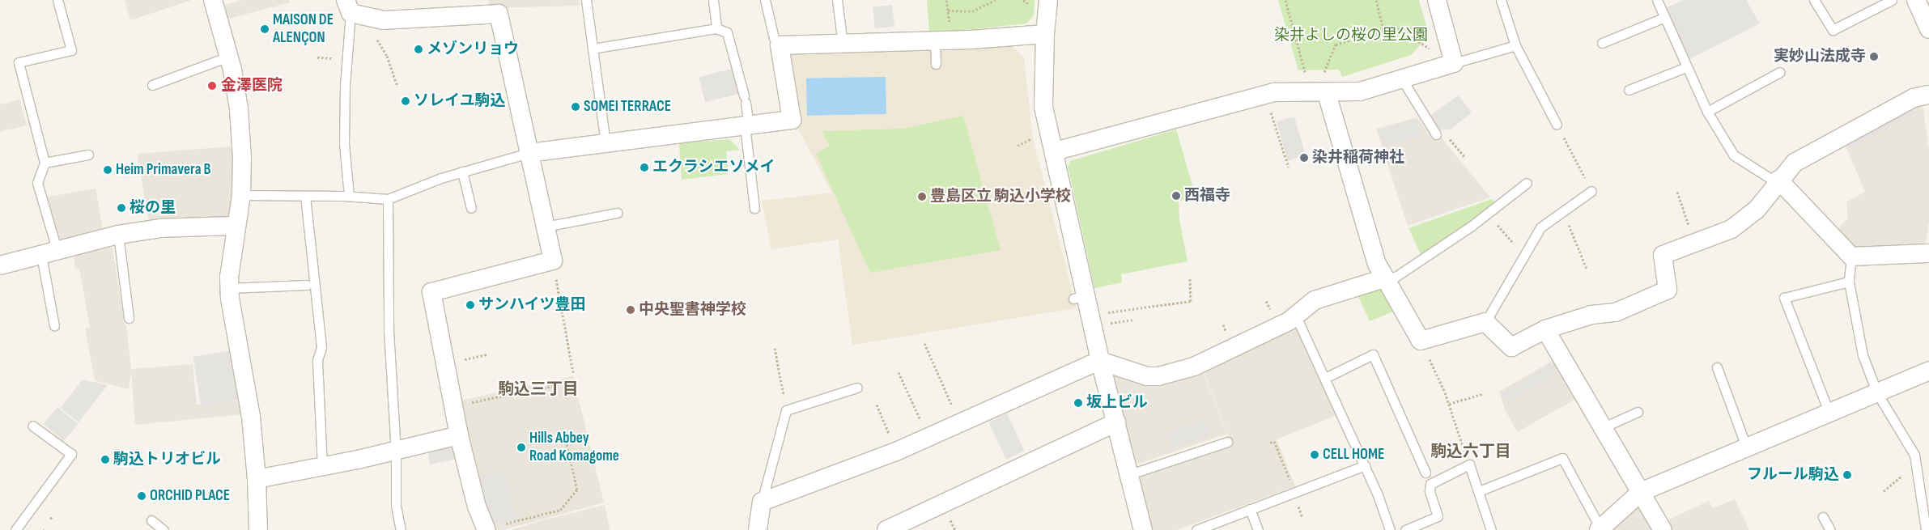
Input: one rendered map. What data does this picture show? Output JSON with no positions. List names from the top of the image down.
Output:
{
  "districts": ["駒込三丁目", "駒込六丁目"],
  "parks": ["染井よしの桜の里公園"],
  "places": [
    "MAISON DE ALENÇON",
    "メゾンリョウ",
    "実妙山法成寺",
    "金澤医院",
    "ソレイユ駒込",
    "SOMEI TERRACE",
    "染井稲荷神社",
    "エクラシエソメイ",
    "Heim Primavera B",
    "西福寺",
    "豊島区立 駒込小学校",
    "桜の里",
    "サンハイツ豊田",
    "中央聖書神学校",
    "坂上ビル",
    "Hills Abbey Road Komagome",
    "CELL HOME",
    "駒込トリオビル",
    "フルール駒込",
    "ORCHID PLACE"
  ]
}
